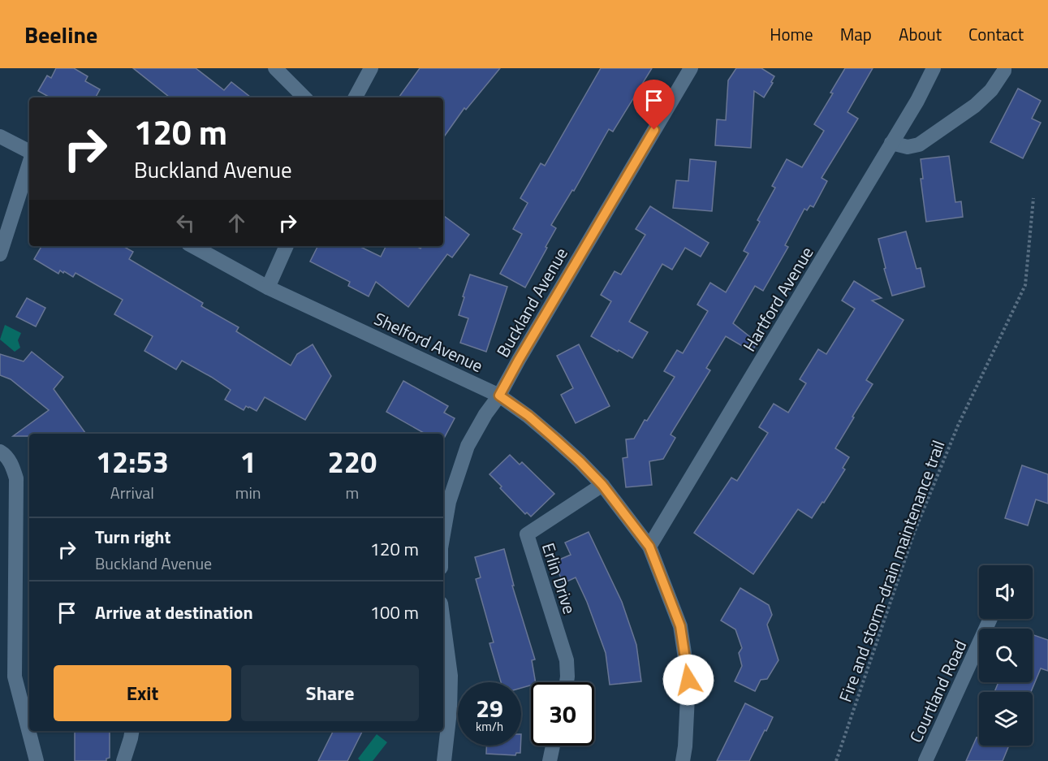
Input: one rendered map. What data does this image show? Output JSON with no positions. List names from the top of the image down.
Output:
{
  "streets": {
    "street": [
      "Hartford Avenue",
      "Buckland Avenue",
      "Shelford Avenue",
      "Erlin Drive",
      "Courtland Road"
    ],
    "path": ["Fire and storm-drain maintenance trail"]
  },
  "crossings": [
    ["Hartford Avenue", "Shelford Avenue"],
    ["Buckland Avenue", "Shelford Avenue"],
    ["Shelford Avenue", "Erlin Drive"]
  ],
  "page": {
    "header": "Beeline",
    "nav": [
      "Home",
      "Map",
      "About",
      "Contact"
    ],
    "turn": ["120 m", "Buckland Avenue"],
    "eta": [
      "12:53",
      "Arrival",
      "1",
      "min",
      "220",
      "m"
    ],
    "list": [
      {
        "name": "Turn right",
        "note": "Buckland Avenue",
        "value": "120 m"
      },
      {
        "name": "Arrive at destination",
        "value": "100 m"
      }
    ],
    "buttons": ["Exit", "Share"],
    "speed": "29 km/h",
    "limit": "30"
  }
}
